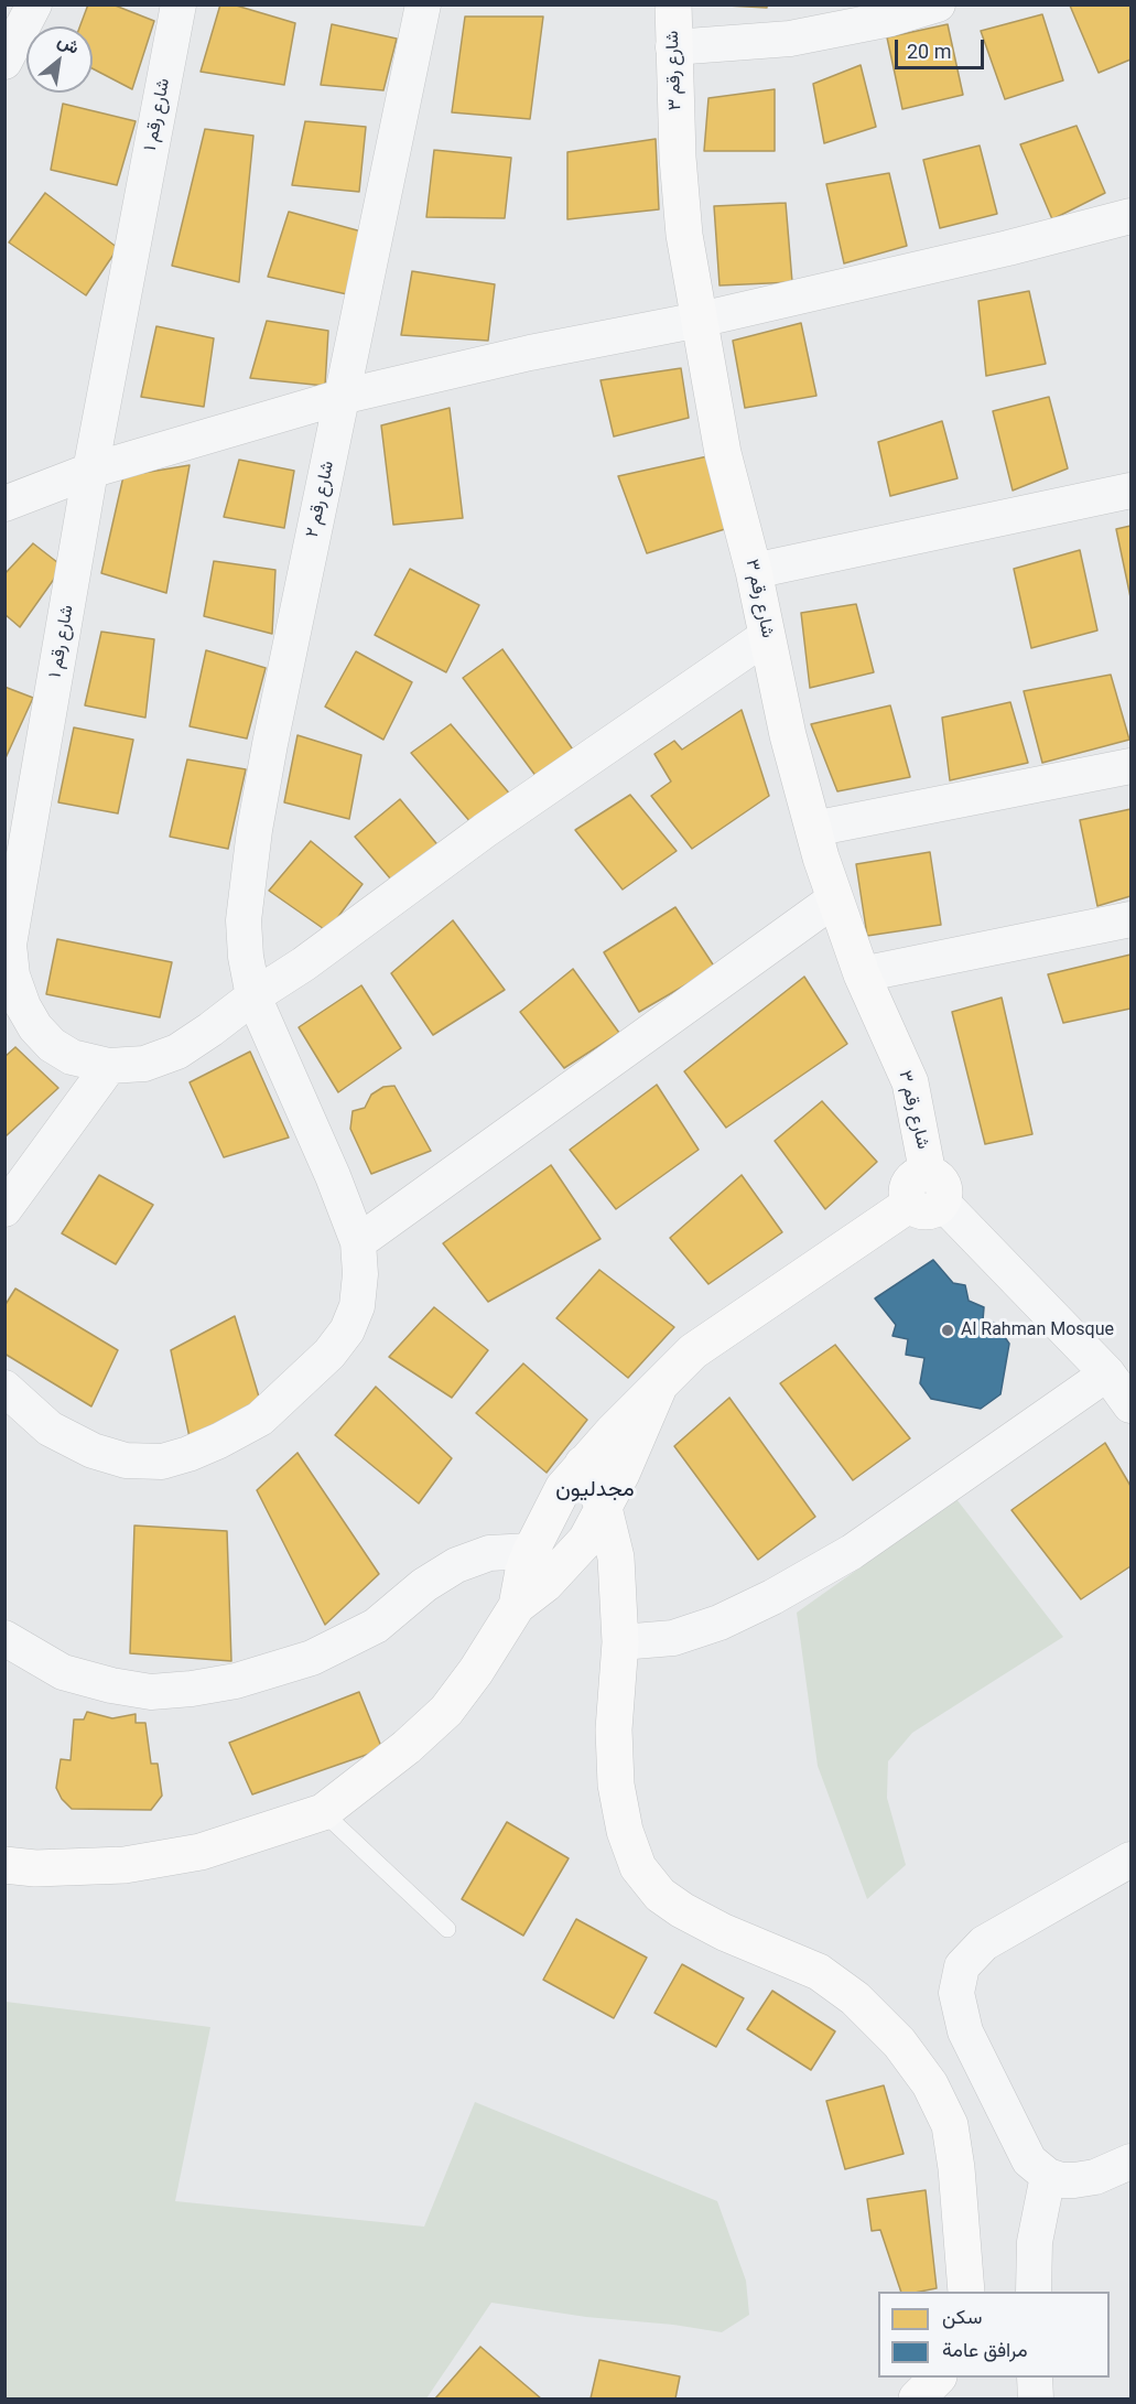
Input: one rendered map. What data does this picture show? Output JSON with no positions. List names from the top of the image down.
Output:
{
  "streets": {
    "street": ["شارع رقم ٣", "شارع رقم ١", "شارع رقم ٢"]
  },
  "crossings": [
    ["شارع رقم ٣", "شارع رقم ١"],
    ["شارع رقم ١", "شارع رقم ٢"]
  ],
  "districts": ["مجدليون"],
  "places": ["Al Rahman Mosque"],
  "legend": ["سكن", "مرافق عامة"],
  "scale_bar": "20 m",
  "north": "top right"
}
